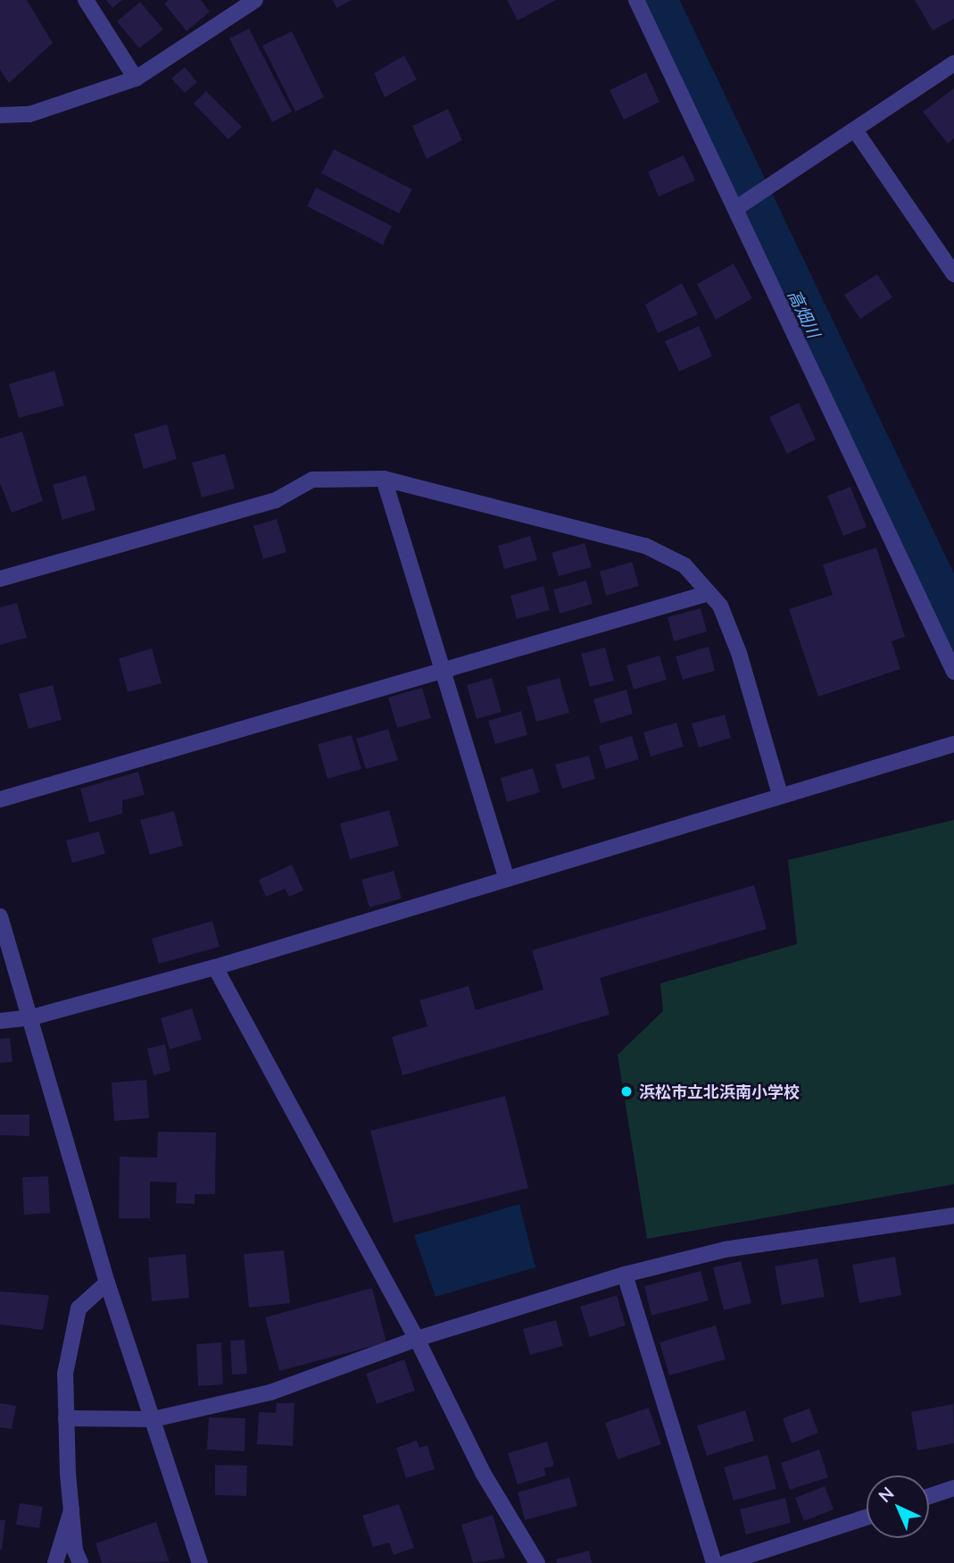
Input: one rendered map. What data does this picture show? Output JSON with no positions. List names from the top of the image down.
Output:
{
  "water": ["高畑川"],
  "places": ["浜松市立北浜南小学校"],
  "north": "top left"
}
